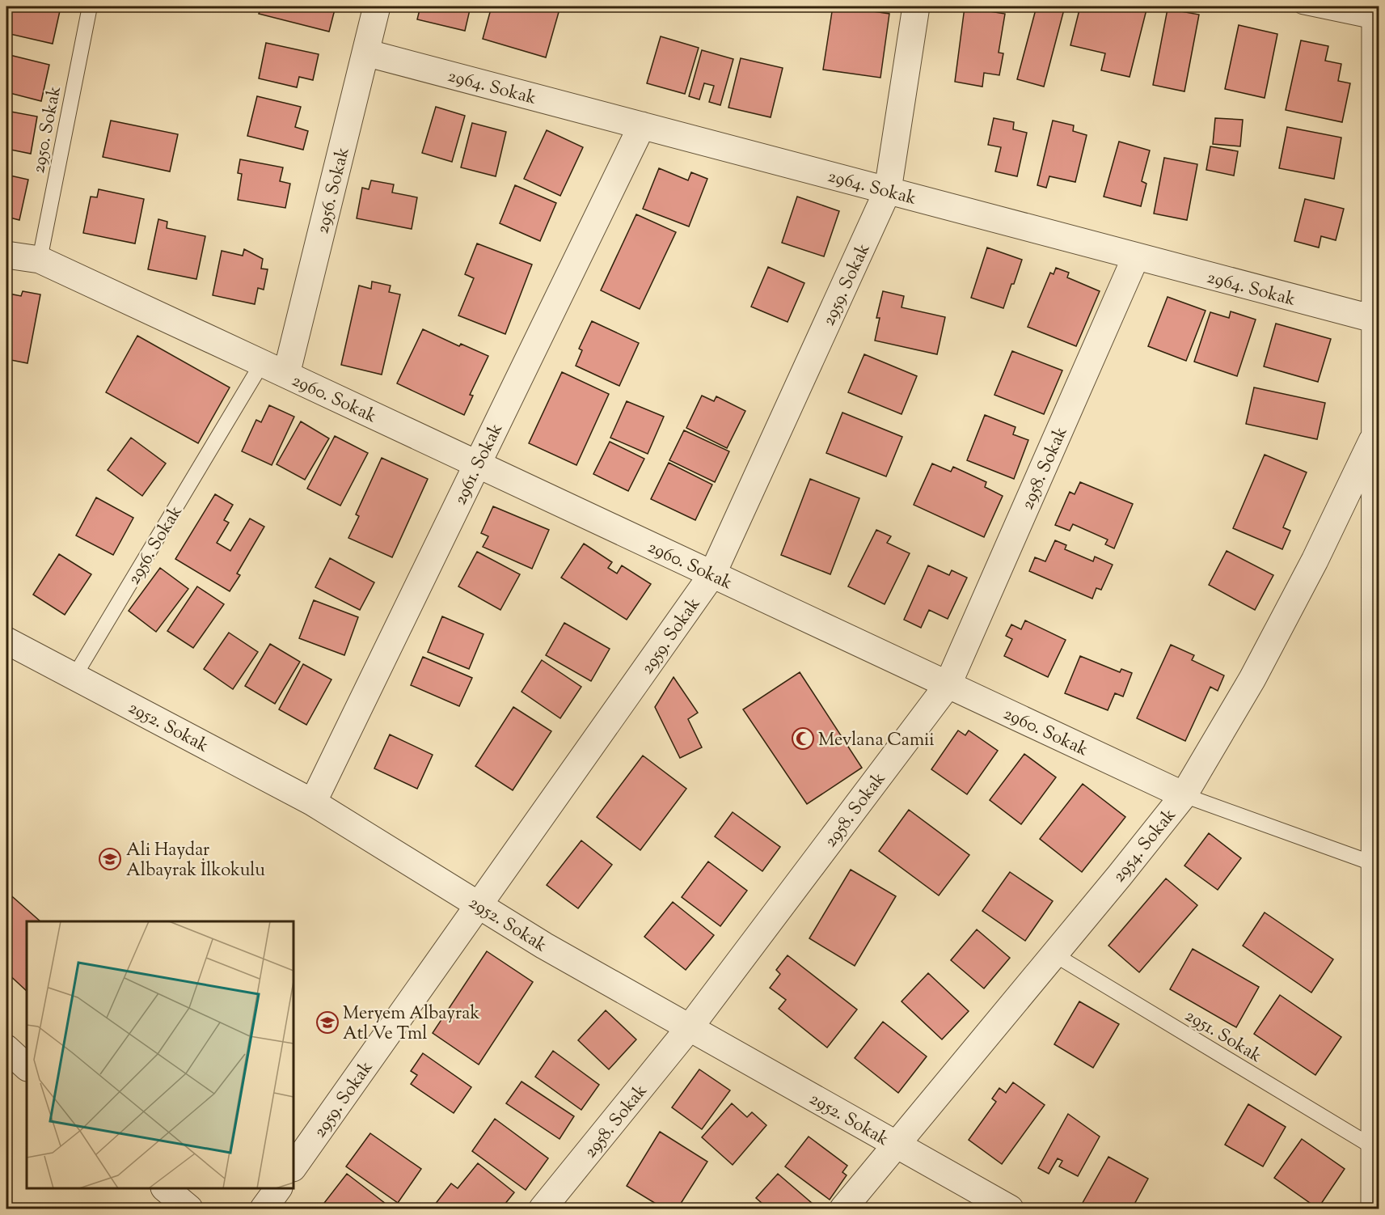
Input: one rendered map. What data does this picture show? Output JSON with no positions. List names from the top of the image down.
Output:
{
  "streets": {
    "street": [
      "2964. Sokak",
      "2956. Sokak",
      "2959. Sokak",
      "2960. Sokak",
      "2961. Sokak",
      "2958. Sokak",
      "2952. Sokak",
      "2954. Sokak"
    ],
    "lane": ["2950. Sokak", "2951. Sokak"]
  },
  "crossings": [
    ["2964. Sokak", "2956. Sokak"],
    ["2964. Sokak", "2959. Sokak"],
    ["2964. Sokak", "2961. Sokak"],
    ["2964. Sokak", "2958. Sokak"],
    ["2950. Sokak", "2960. Sokak"],
    ["2956. Sokak", "2960. Sokak"],
    ["2956. Sokak", "2952. Sokak"],
    ["2959. Sokak", "2960. Sokak"],
    ["2959. Sokak", "2952. Sokak"],
    ["2960. Sokak", "2961. Sokak"],
    ["2960. Sokak", "2958. Sokak"],
    ["2960. Sokak", "2954. Sokak"],
    ["2961. Sokak", "2952. Sokak"],
    ["2958. Sokak", "2952. Sokak"],
    ["2952. Sokak", "2954. Sokak"],
    ["2954. Sokak", "2951. Sokak"]
  ],
  "places": {
    "mosque": ["Mevlana Camii"],
    "school or university": ["Ali Haydar Albayrak İlkokulu", "Meryem Albayrak Atl Ve Tml"]
  }
}
